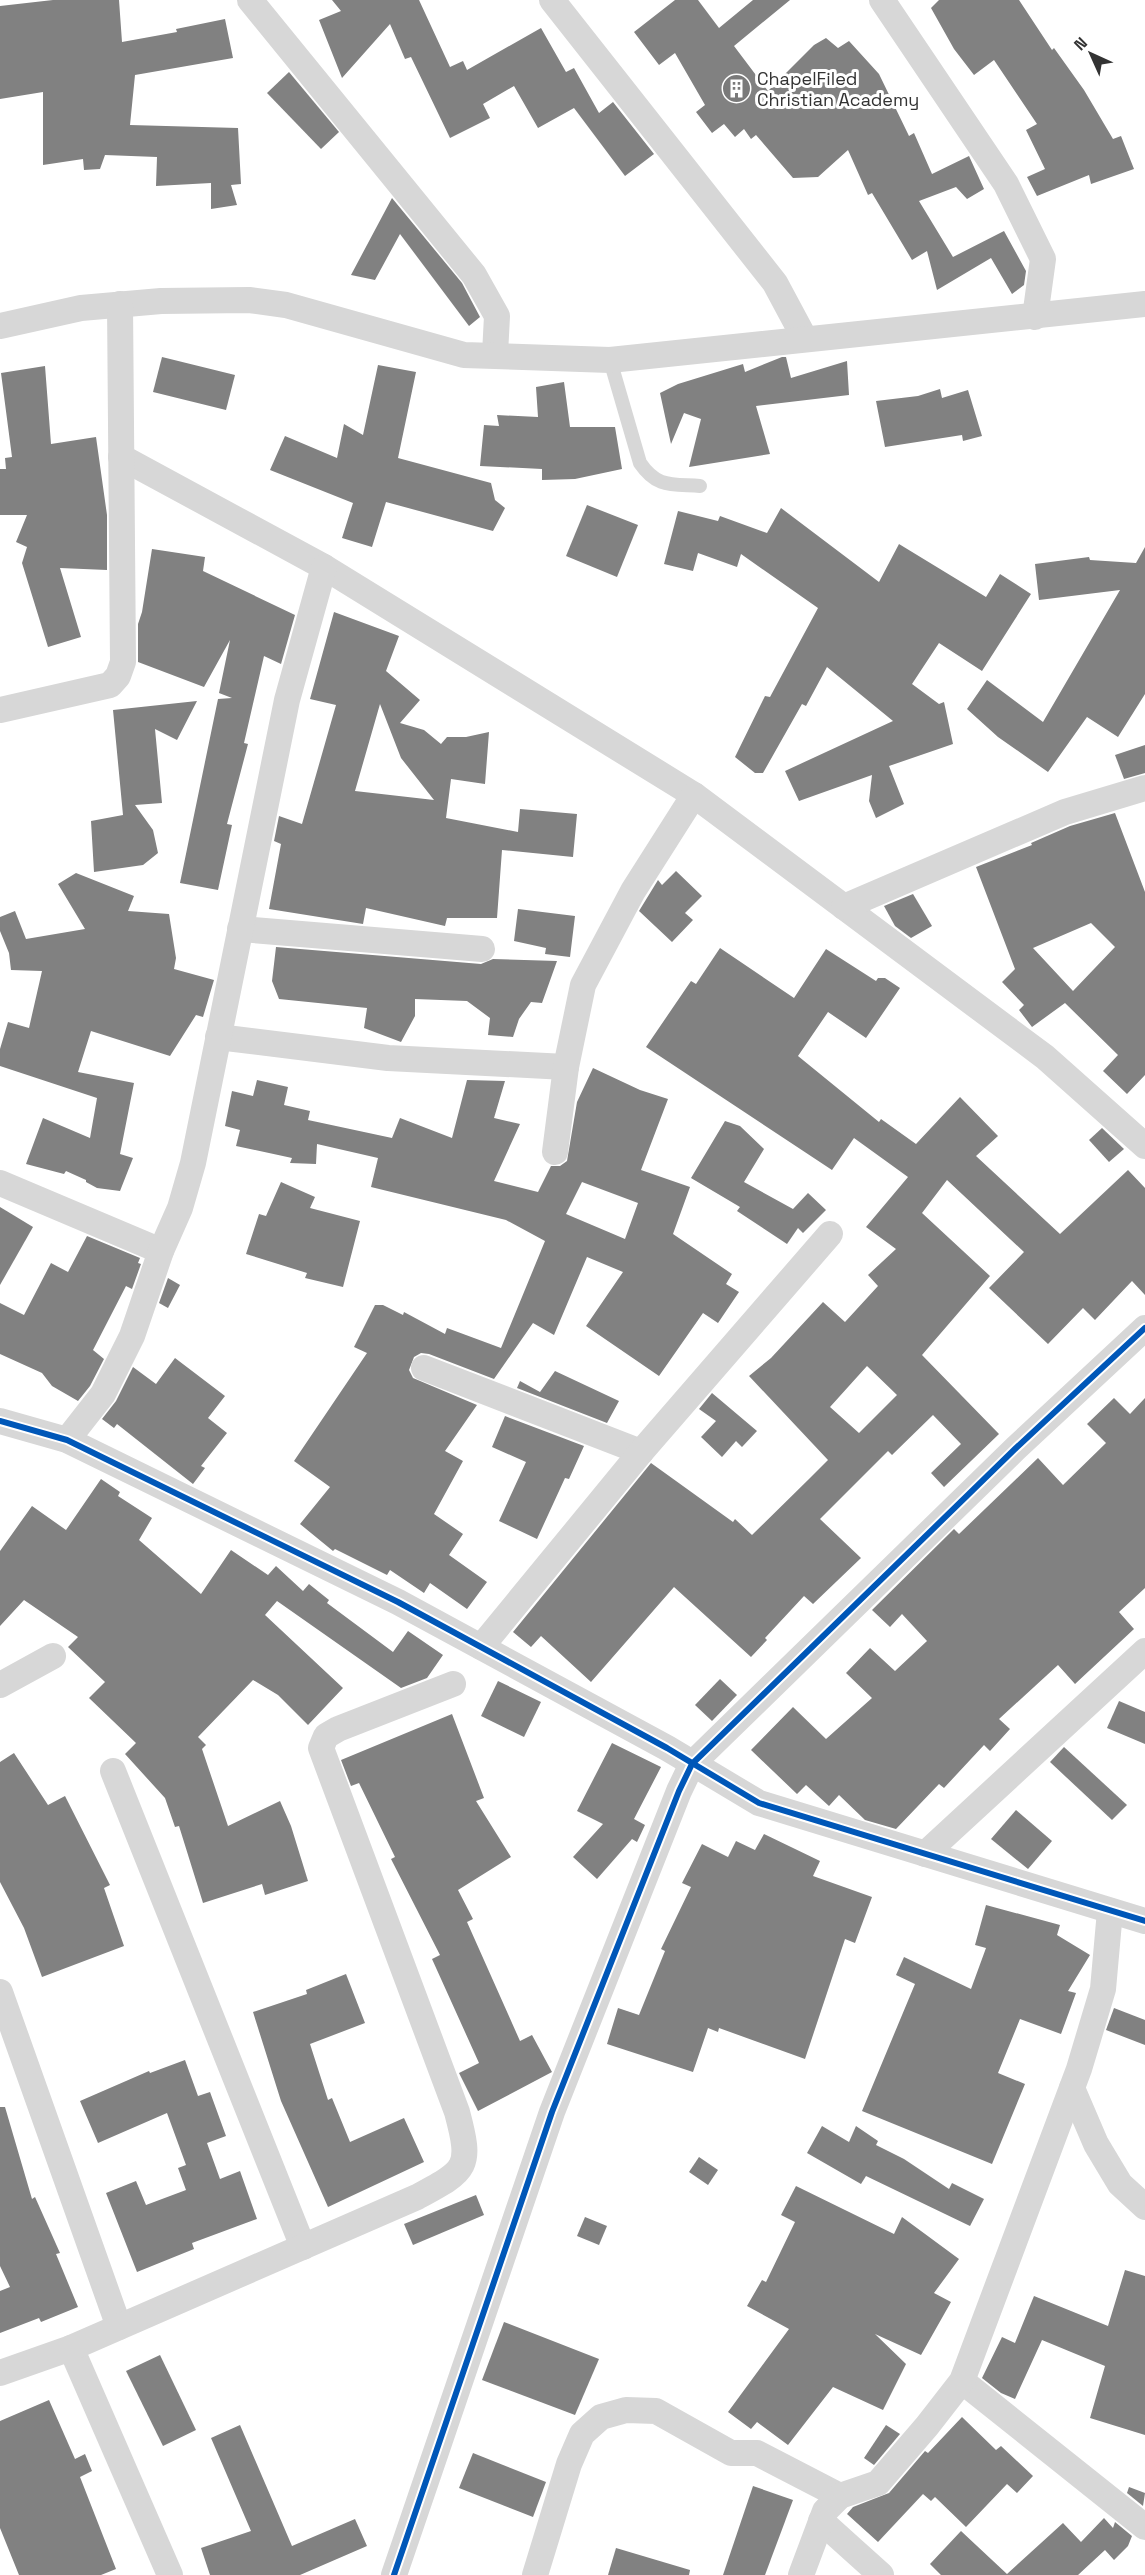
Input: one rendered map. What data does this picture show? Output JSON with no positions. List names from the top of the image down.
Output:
{
  "places": {
    "building": ["ChapelFiled Christian Academy"]
  },
  "north": "top left"
}
